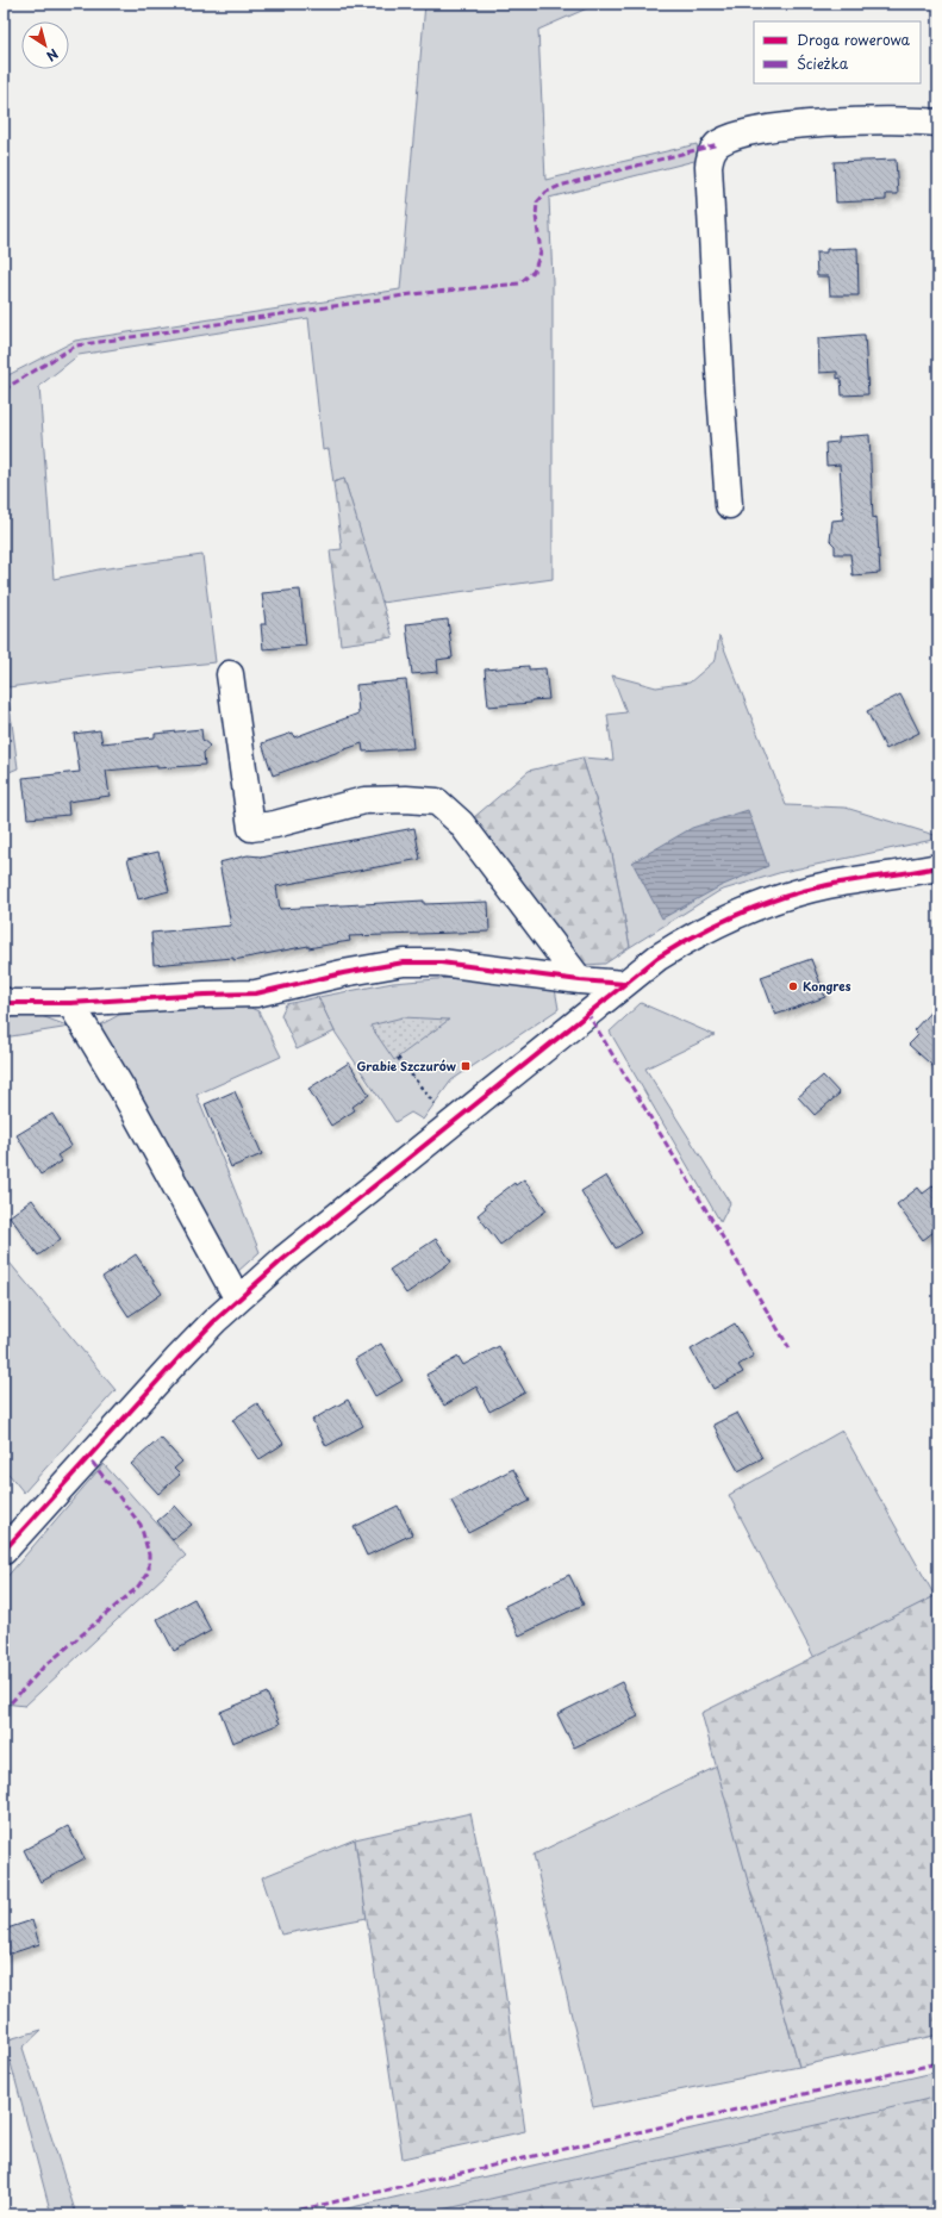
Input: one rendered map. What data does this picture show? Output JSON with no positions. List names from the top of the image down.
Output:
{
  "places": {
    "other": ["Kongres"],
    "transit": ["Grabie Szczurów"]
  },
  "legend": ["Droga rowerowa", "Ścieżka"],
  "north": "bottom right"
}
